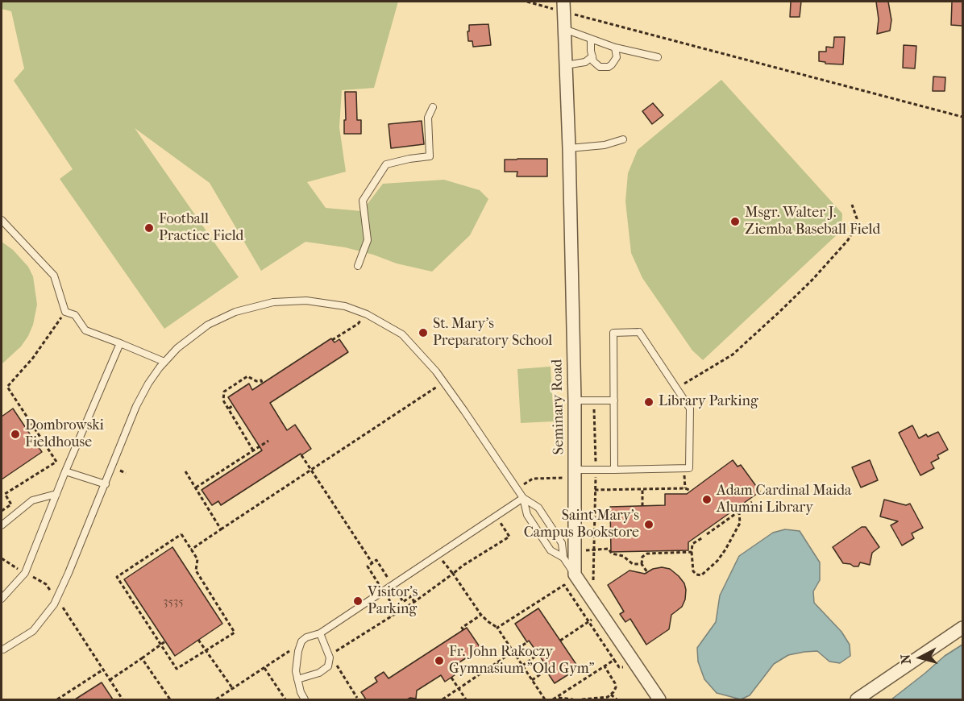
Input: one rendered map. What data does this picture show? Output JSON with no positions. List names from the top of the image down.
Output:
{
  "streets": {
    "street": ["Seminary Road"]
  },
  "places": [
    "Msgr. Walter J. Ziemba Baseball Field",
    "Football Practice Field",
    "St. Mary's Preparatory School",
    "Library Parking",
    "Dombrowski Fieldhouse",
    "Adam Cardinal Maida Alumni Library",
    "Saint Mary’s Campus Bookstore",
    "Visitor's Parking",
    "Fr. John Rakoczy Gymnasium \"Old Gym\""
  ],
  "house_numbers": ["3535"],
  "north": "left"
}
